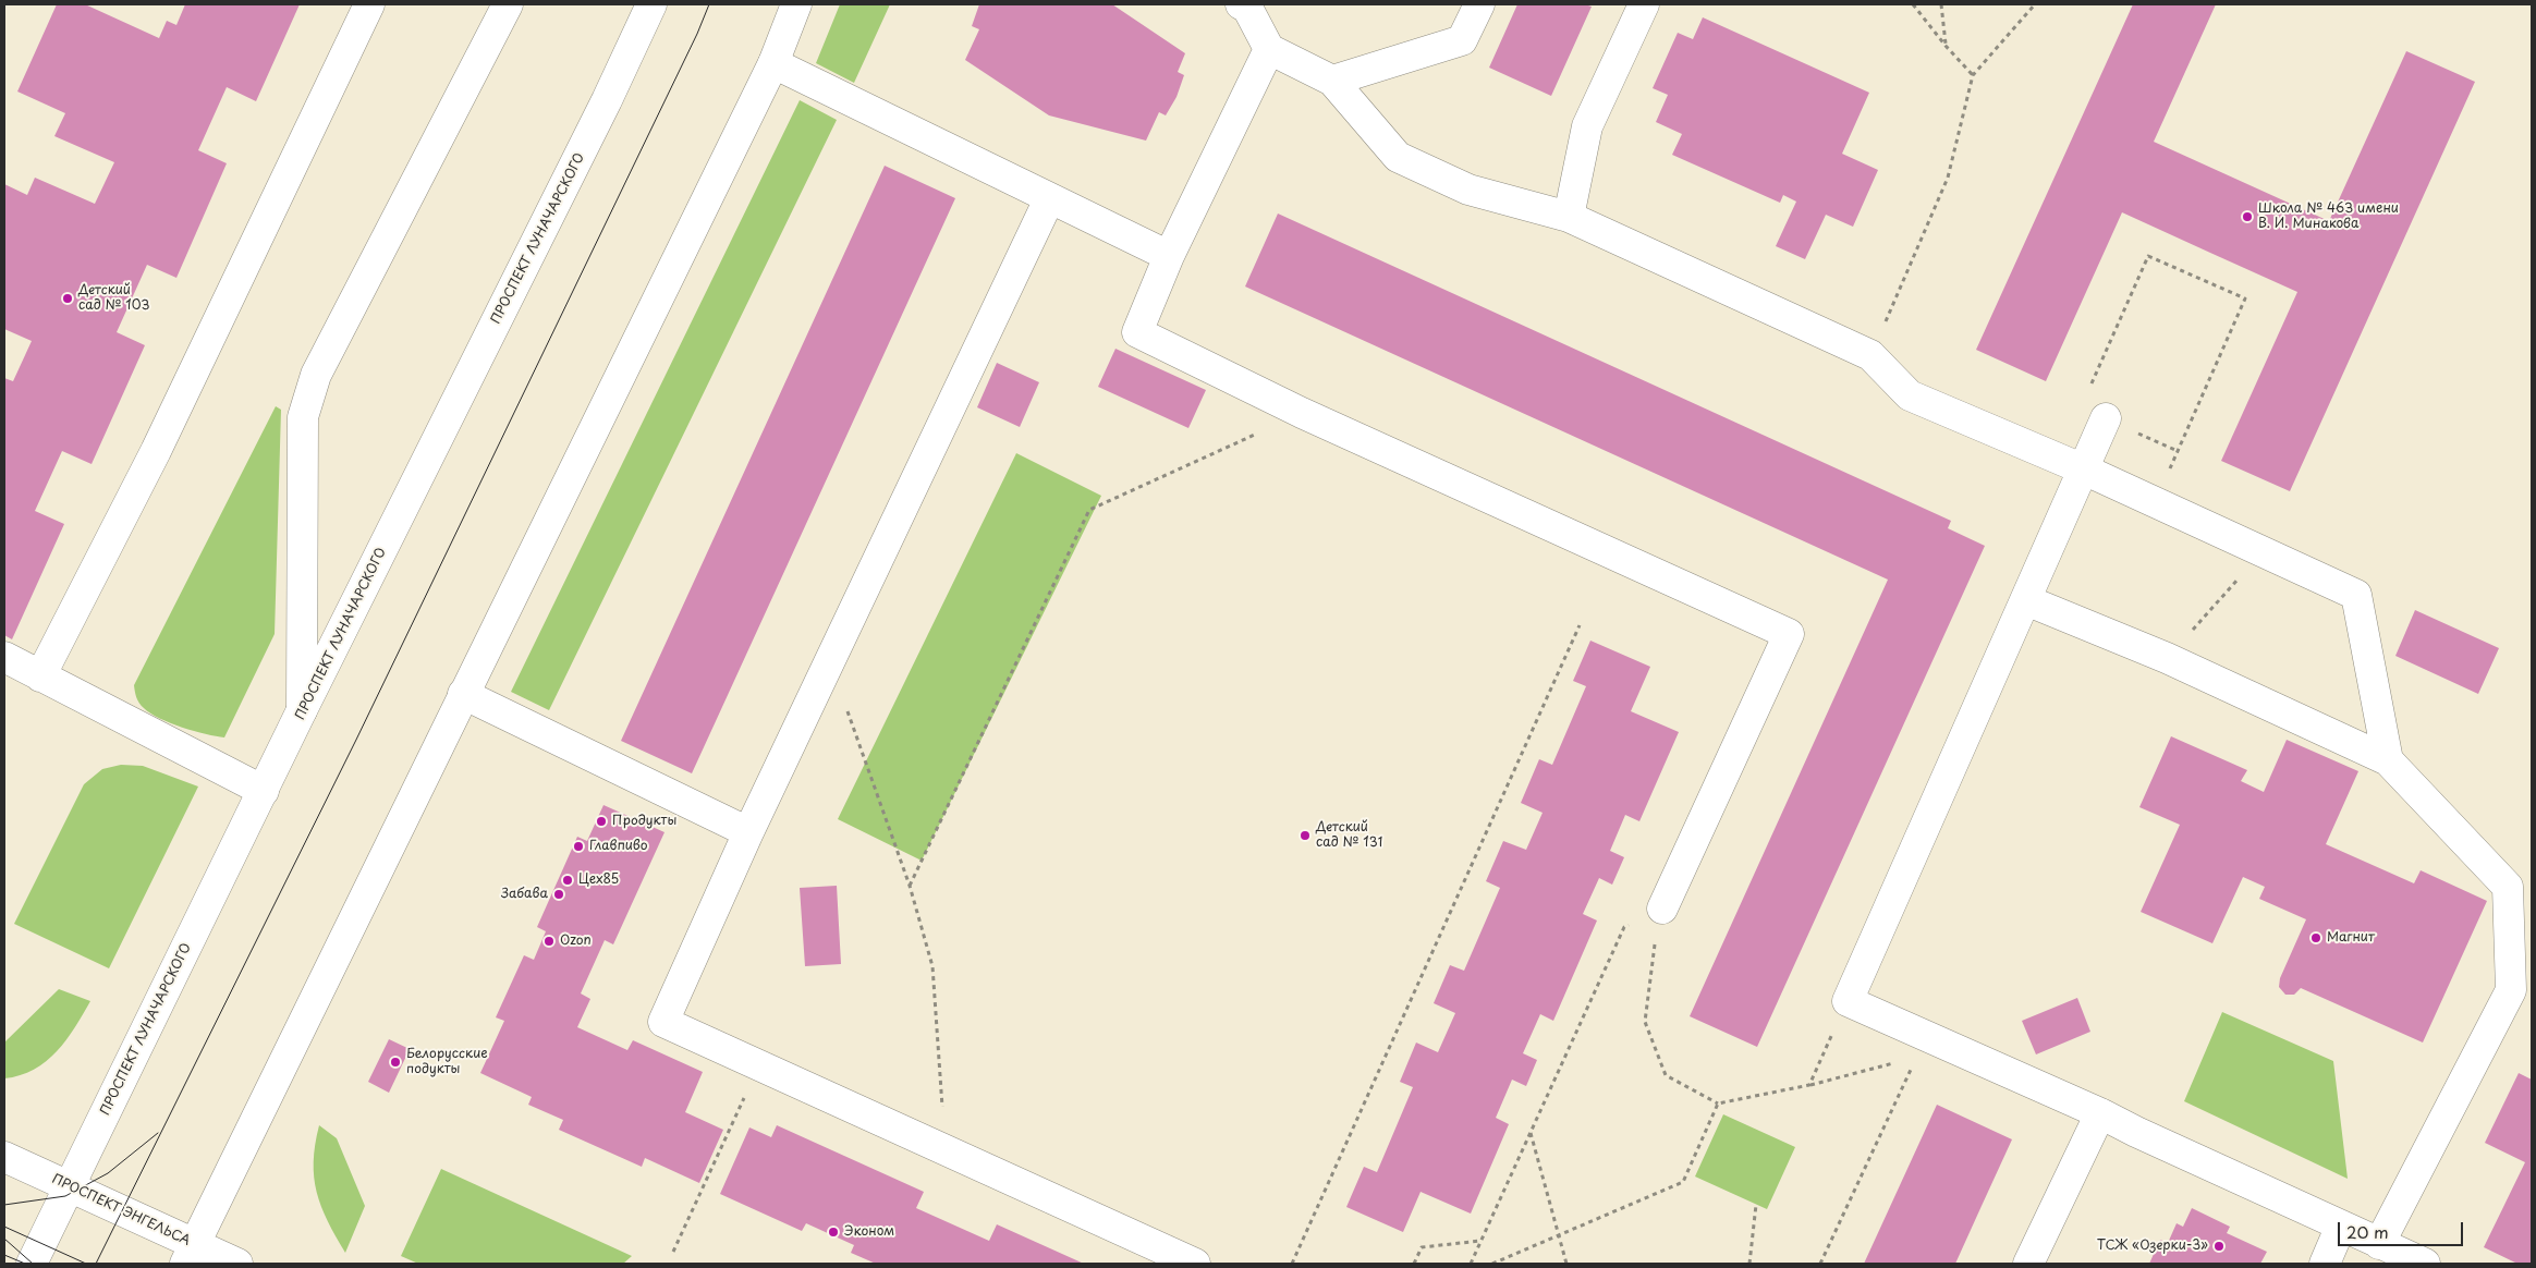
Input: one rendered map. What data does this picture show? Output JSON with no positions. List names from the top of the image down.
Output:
{
  "streets": {
    "main road": ["ПРОСПЕКТ ЛУНАЧАРСКОГО", "ПРОСПЕКТ ЭНГЕЛЬСА"]
  },
  "crossings": [
    ["ПРОСПЕКТ ЛУНАЧАРСКОГО", "ПРОСПЕКТ ЭНГЕЛЬСА"]
  ],
  "places": [
    "Школа № 463 имени В. И. Минакова",
    "Детский сад № 103",
    "Продукты",
    "Детский сад № 131",
    "Главпиво",
    "Цех85",
    "Забава",
    "Магнит",
    "Ozon",
    "Белорусские подукты",
    "Эконом",
    "ТСЖ «Озерки-3»"
  ],
  "scale_bar": "20 m"
}
